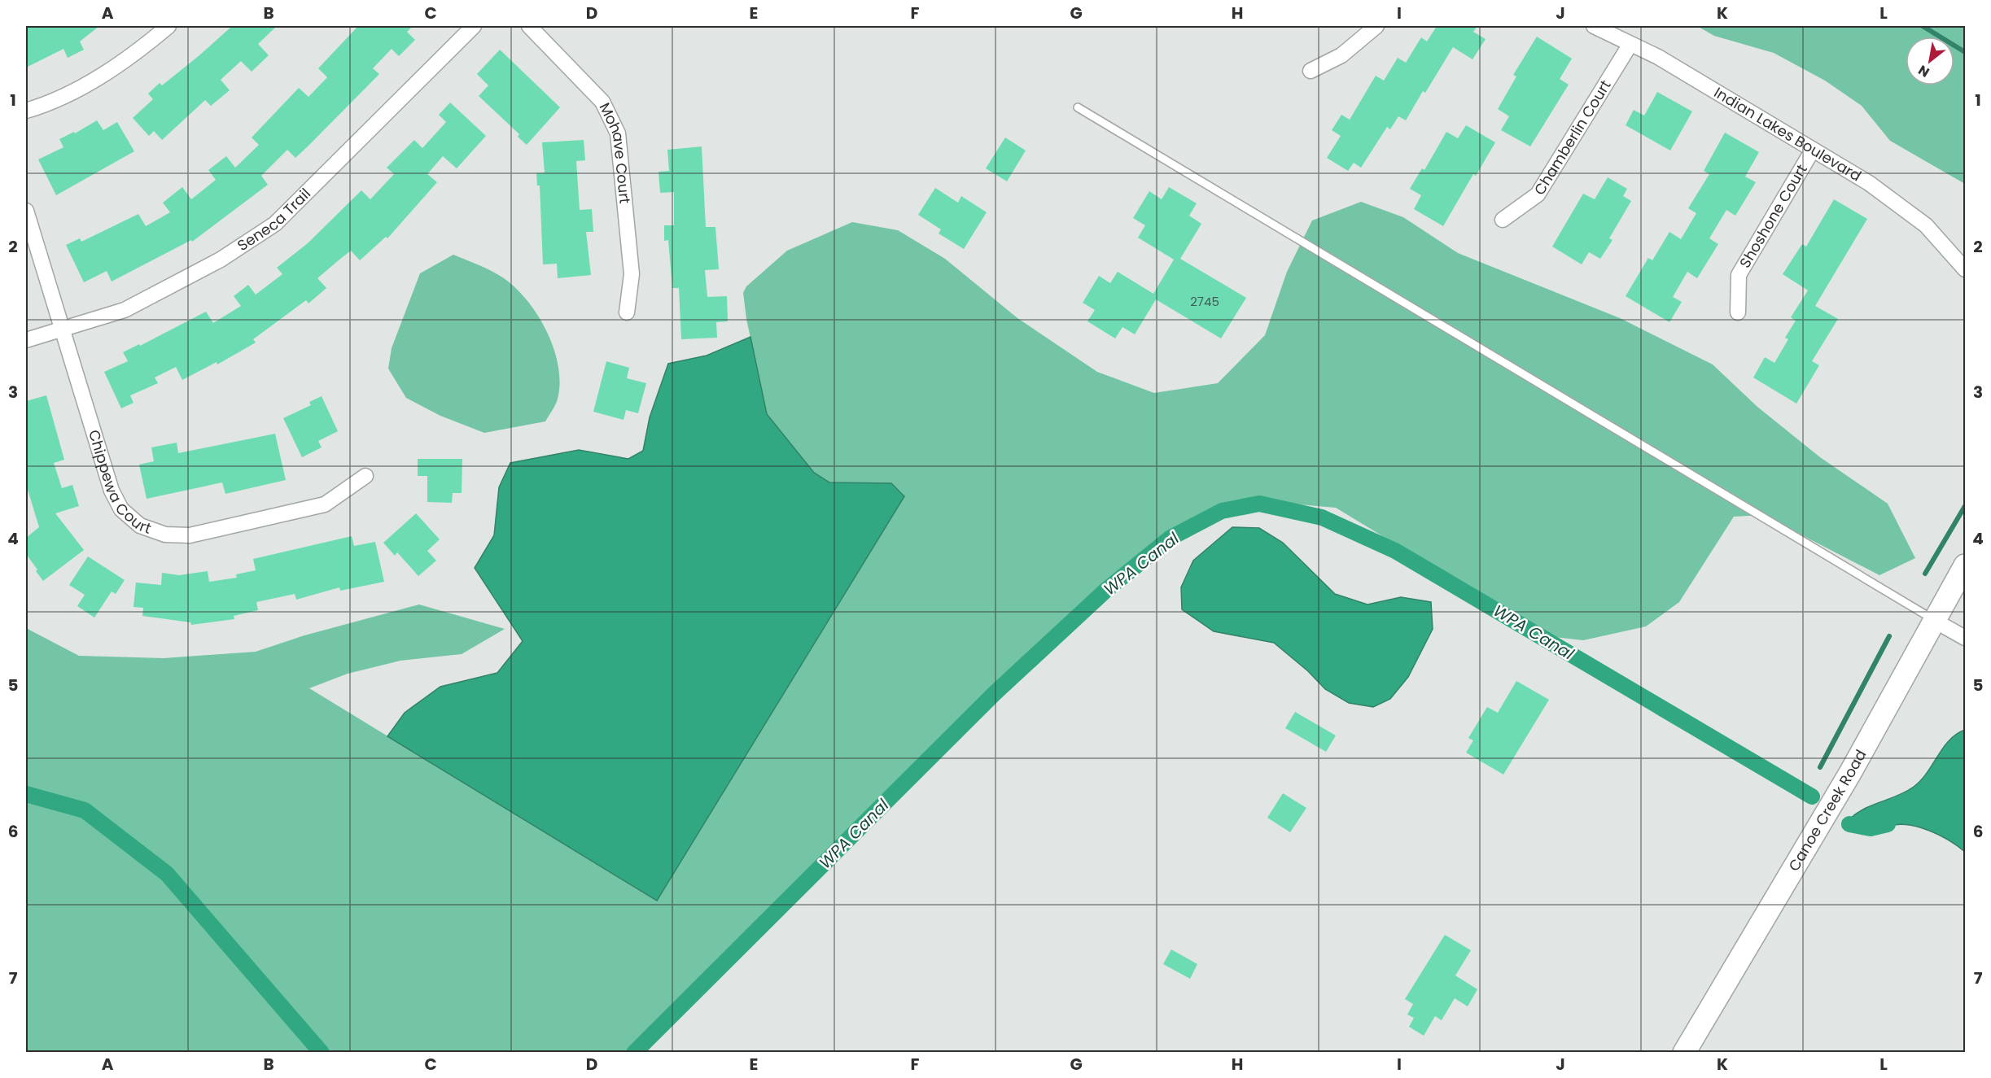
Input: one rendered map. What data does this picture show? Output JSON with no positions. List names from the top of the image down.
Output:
{
  "streets": {
    "main road": ["Canoe Creek Road"],
    "street": [
      "Indian Lakes Boulevard",
      "Chamberlin Court",
      "Mohave Court",
      "Shoshone Court",
      "Seneca Trail",
      "Chippewa Court"
    ]
  },
  "crossings": [
    ["Indian Lakes Boulevard", "Chamberlin Court"],
    ["Indian Lakes Boulevard", "Shoshone Court"],
    ["Seneca Trail", "Chippewa Court"]
  ],
  "water": ["WPA Canal"],
  "house_numbers": ["2745"],
  "north": "bottom left",
  "grid": {
    "columns": [
      "A",
      "B",
      "C",
      "D",
      "E",
      "F",
      "G",
      "H",
      "I",
      "J",
      "K",
      "L"
    ],
    "rows": [
      "1",
      "2",
      "3",
      "4",
      "5",
      "6",
      "7"
    ]
  }
}
